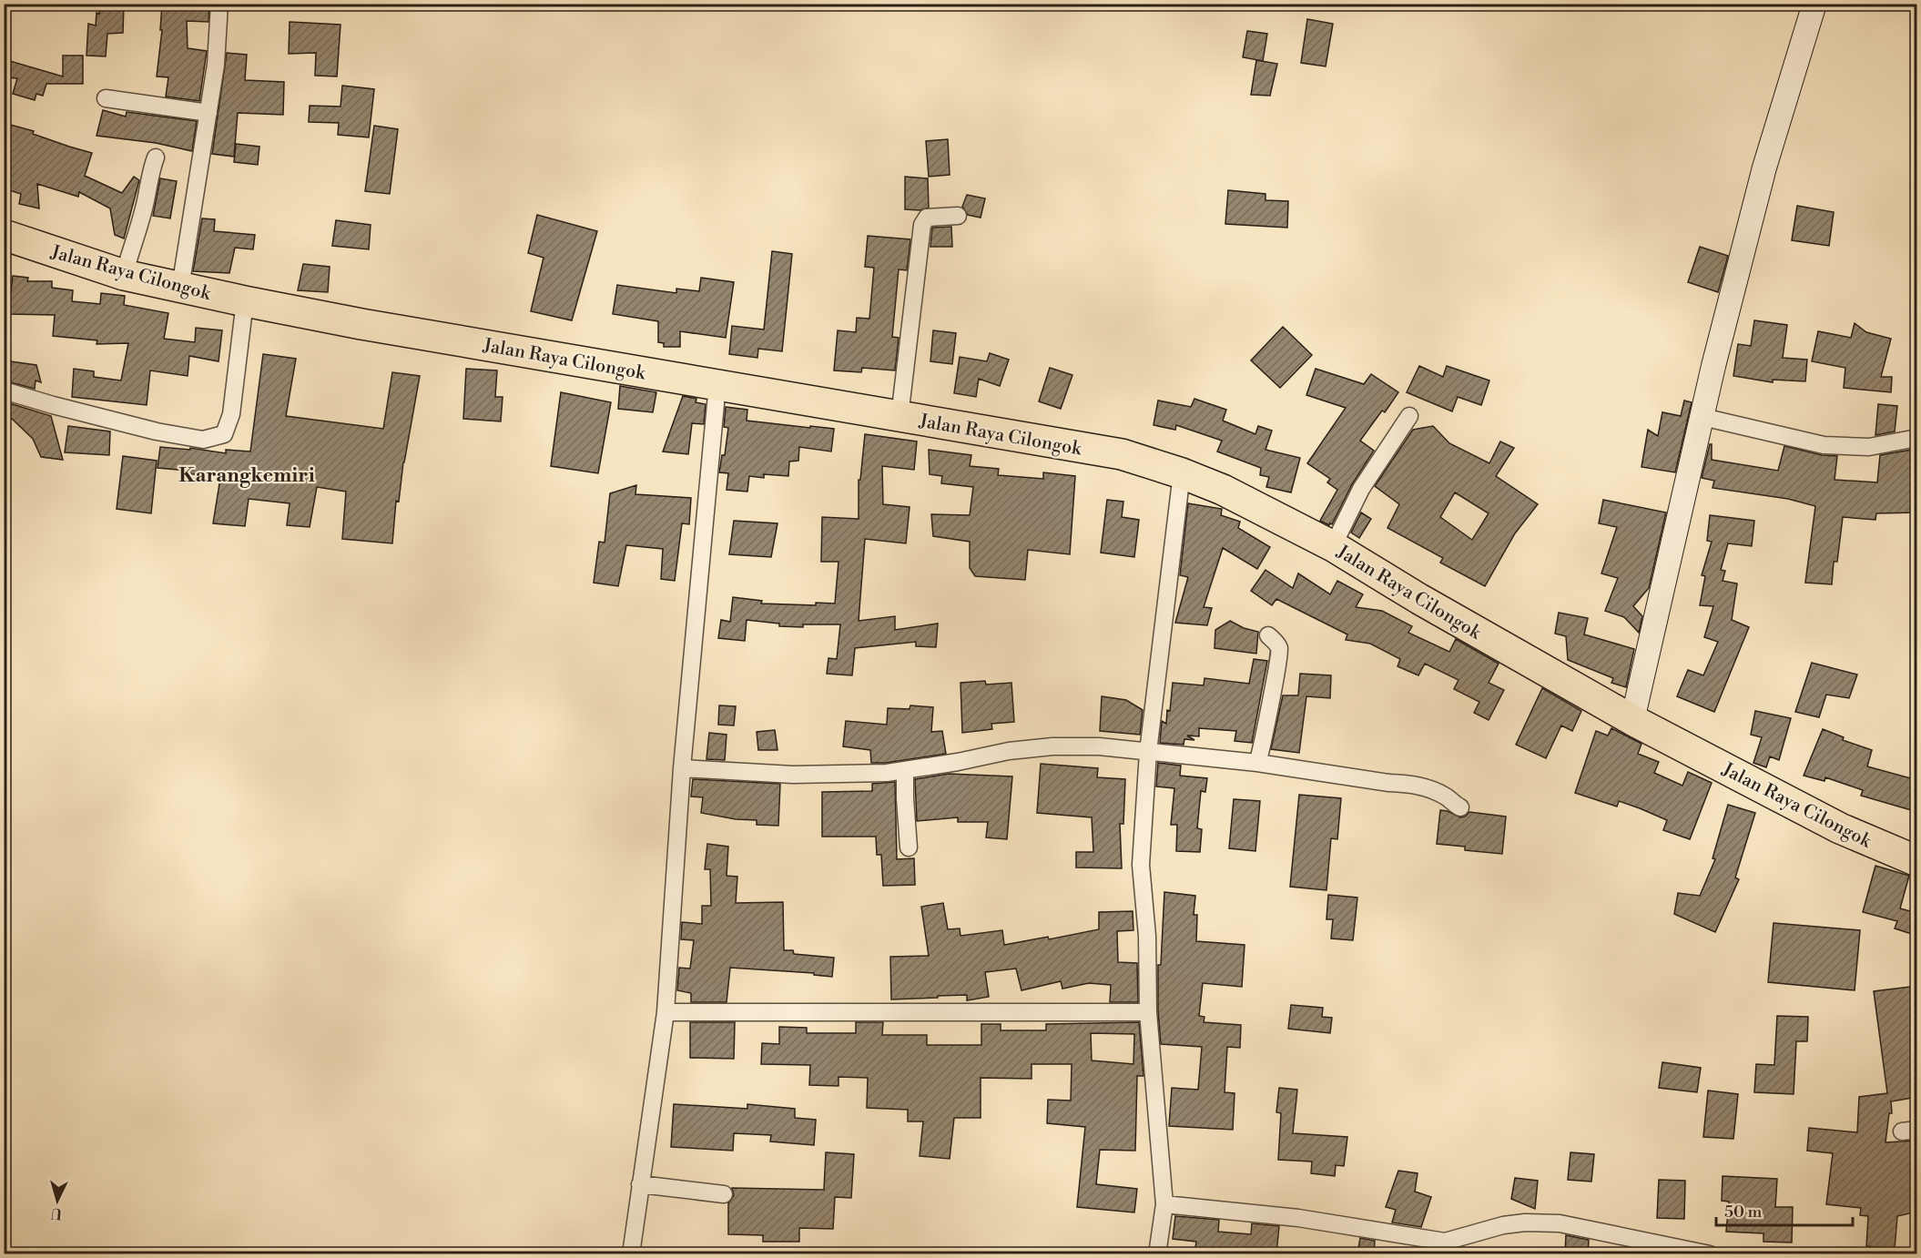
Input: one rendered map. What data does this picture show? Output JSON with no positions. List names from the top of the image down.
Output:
{
  "streets": {
    "highway": ["Jalan Raya Cilongok"]
  },
  "districts": ["Karangkemiri"],
  "scale_bar": "50 m",
  "north": "bottom"
}
